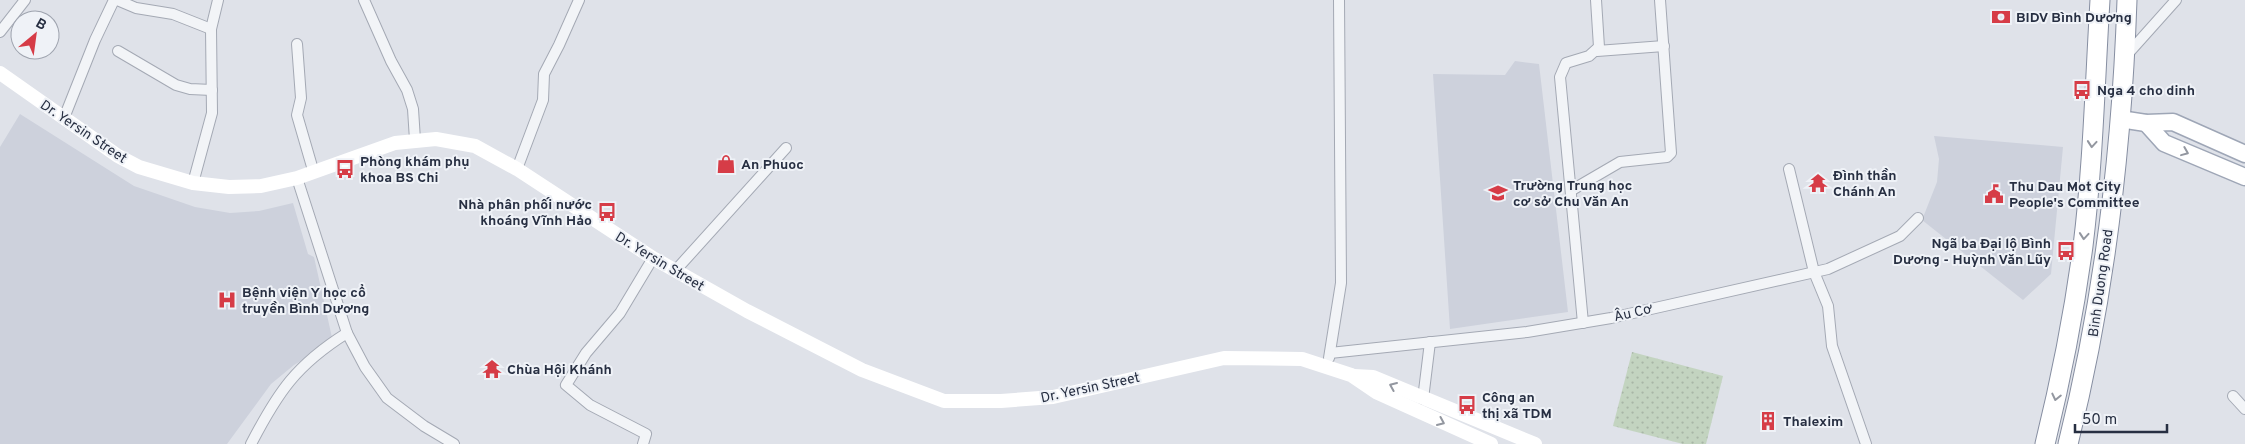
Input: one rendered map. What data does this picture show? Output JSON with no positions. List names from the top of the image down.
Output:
{
  "streets": {
    "highway": ["Binh Duong Road"],
    "main road": ["Dr. Yersin Street"],
    "street": ["Âu Cơ"]
  },
  "crossings": [
    ["Dr. Yersin Street", "Âu Cơ"]
  ],
  "places": {
    "bank": ["BIDV Bình Dương"],
    "bus stop": [
      "Nga 4 cho dinh",
      "Phòng khám phụ khoa BS Chi",
      "Nhà phân phối nước khoáng Vĩnh Hảo",
      "Ngã ba Đại lộ Bình Dương - Huỳnh Văn Lũy",
      "Công an thị xã TDM"
    ],
    "shop": ["An Phuoc"],
    "temple": ["Đình thần Chánh An", "Chùa Hội Khánh"],
    "school or university": ["Trường Trung học cơ sở Chu Văn An"],
    "public building": ["Thu Dau Mot City People's Committee"],
    "hospital": ["Bệnh viện Y học cổ truyền Bình Dương"],
    "building": ["Thalexim"]
  },
  "scale_bar": "50 m",
  "north": "top right"
}
